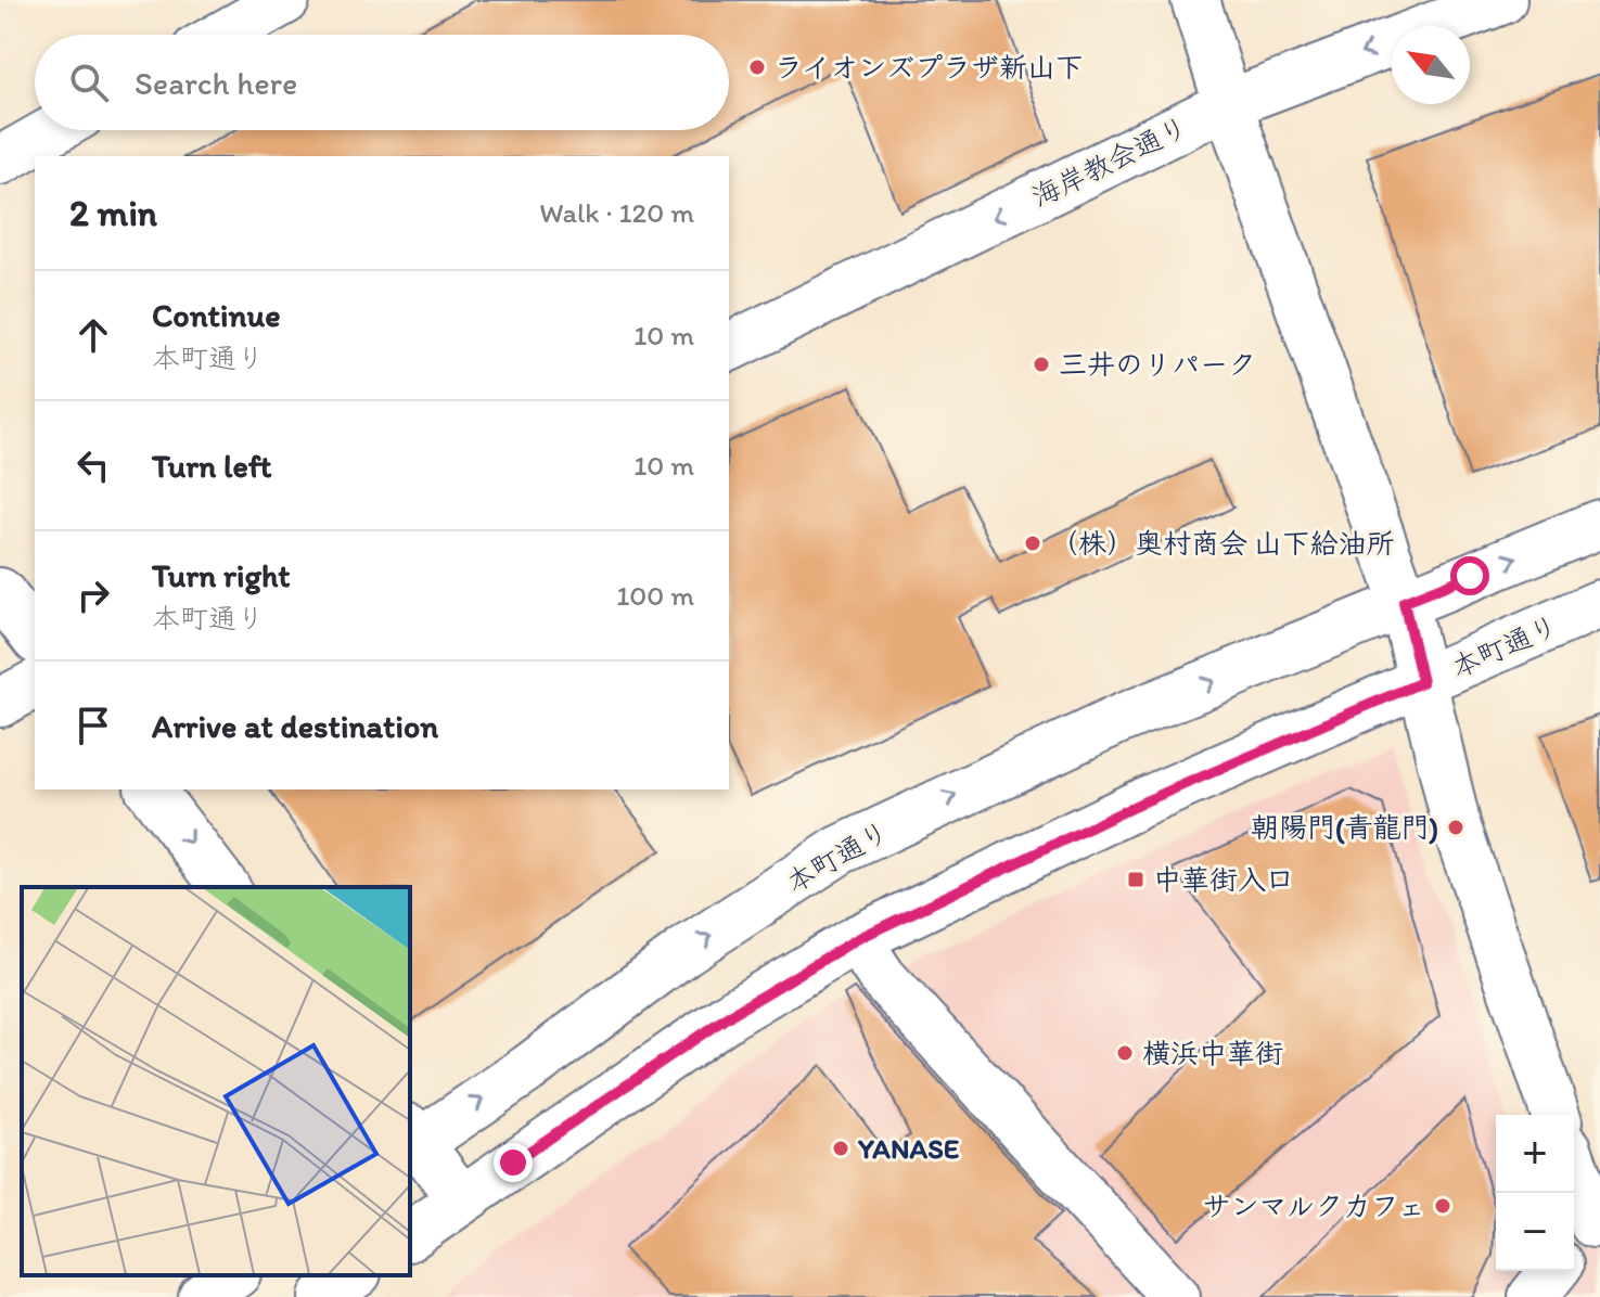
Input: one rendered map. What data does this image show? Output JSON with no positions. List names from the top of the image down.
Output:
{
  "streets": {
    "street": ["海岸教会通り", "本町通り"]
  },
  "one_way": ["海岸教会通り"],
  "places": {
    "other": [
      "ライオンズプラザ新山下",
      "三井のリパーク",
      "（株）奥村商会 山下給油所",
      "朝陽門(青龍門)",
      "横浜中華街",
      "YANASE",
      "サンマルクカフェ"
    ],
    "transit": ["中華街入口"]
  },
  "north": "top left",
  "page": {
    "search": "Search here",
    "heading": ["2 min", "Walk · 120 m"],
    "list": [
      ["Continue", "本町通り", "10 m"],
      ["Turn left", "10 m"],
      ["Turn right", "本町通り", "100 m"],
      "Arrive at destination"
    ],
    "map_buttons": ["+", "−"]
  }
}
